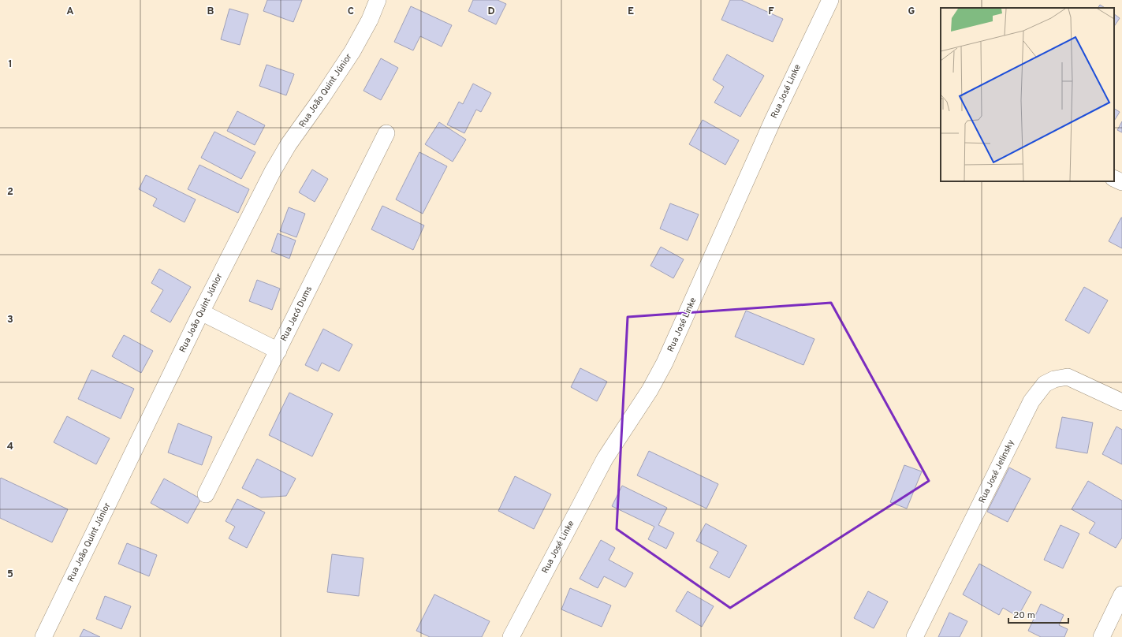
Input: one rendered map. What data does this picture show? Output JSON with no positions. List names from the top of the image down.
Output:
{
  "streets": {
    "street": [
      "Rua João Quint Júnior",
      "Rua José Linke",
      "Rua Jacó Dums",
      "Rua José Jelinsky"
    ]
  },
  "scale_bar": "20 m",
  "grid": {
    "columns": [
      "A",
      "B",
      "C",
      "D",
      "E",
      "F",
      "G"
    ],
    "rows": [
      "1",
      "2",
      "3",
      "4",
      "5"
    ]
  }
}
